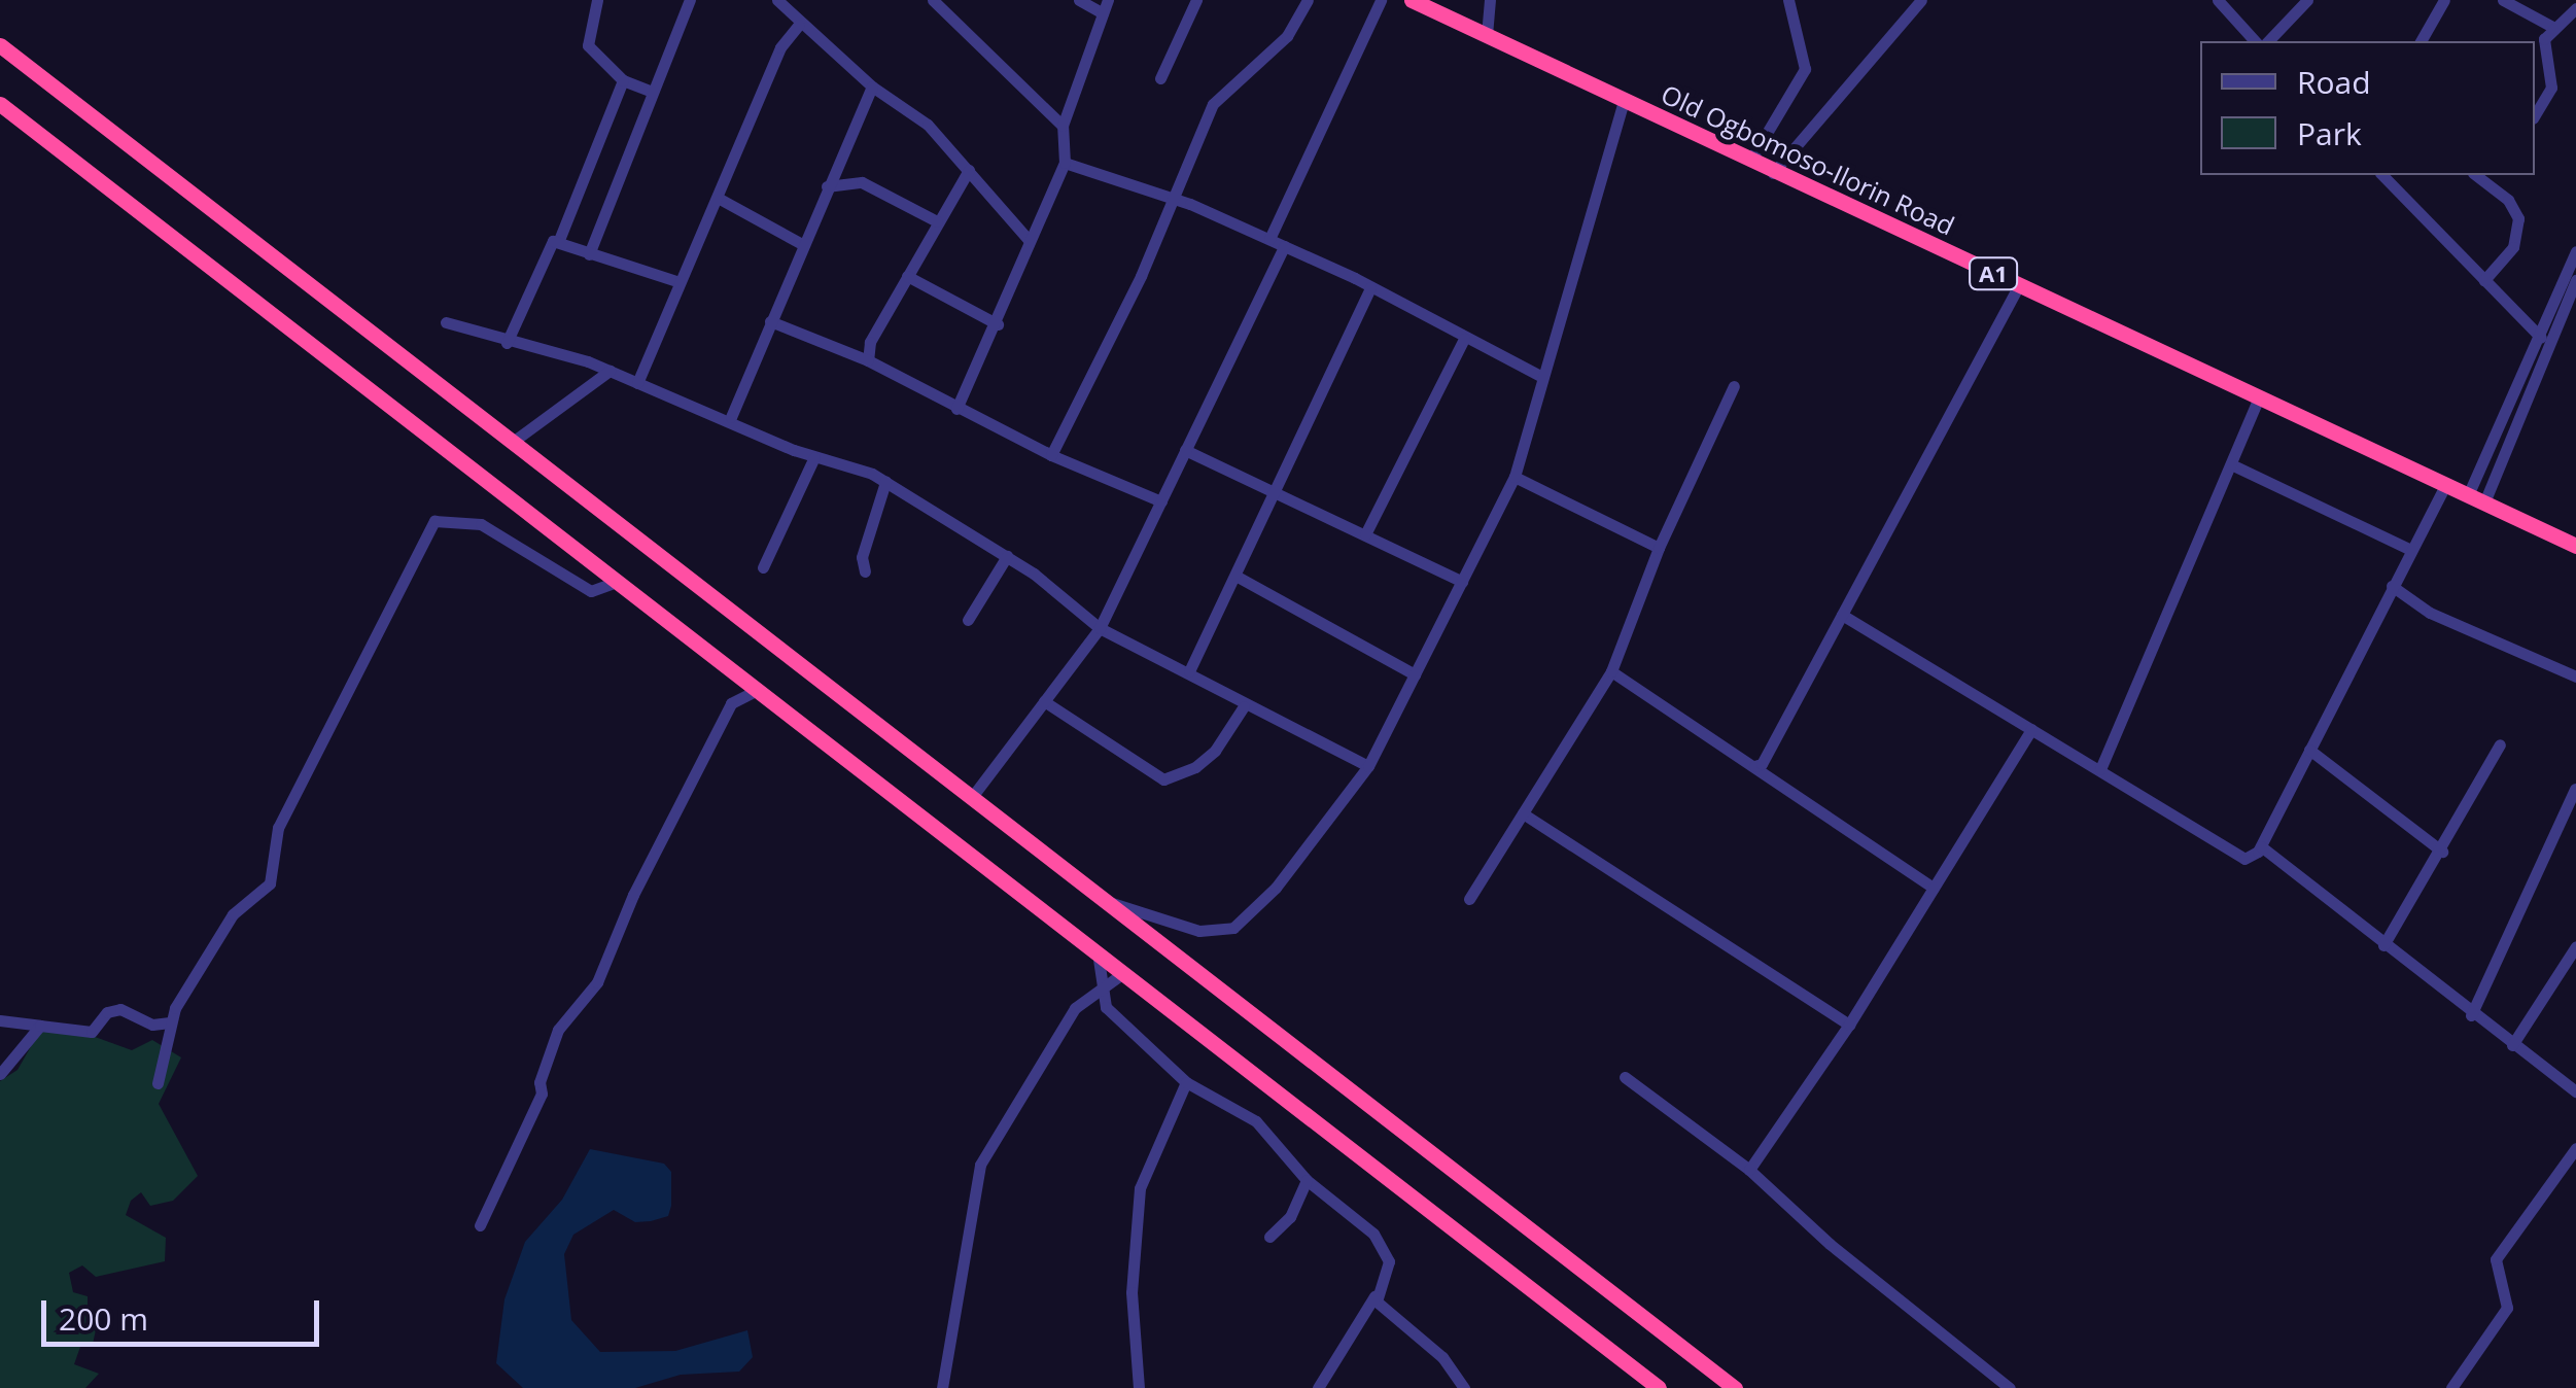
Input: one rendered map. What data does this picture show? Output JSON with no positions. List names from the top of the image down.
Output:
{
  "streets": {
    "highway": ["Old Ogbomoso-Ilorin Road", "A1"]
  },
  "legend": ["Road", "Park"],
  "scale_bar": "200 m"
}
